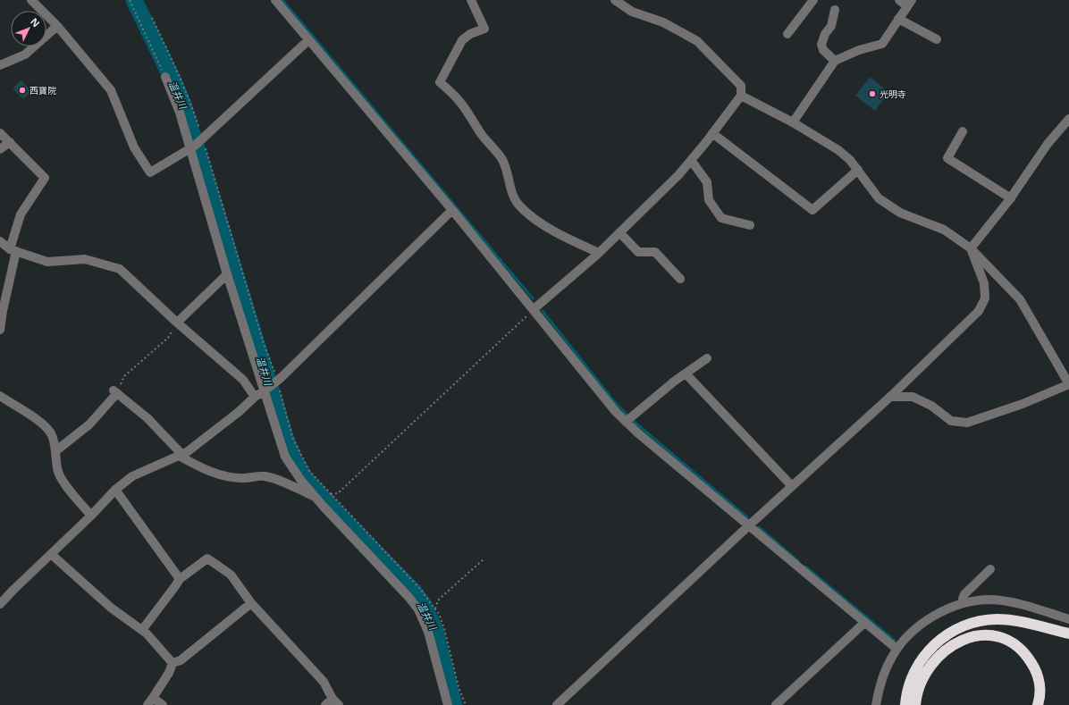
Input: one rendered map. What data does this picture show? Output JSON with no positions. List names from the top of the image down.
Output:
{
  "water": ["温井川"],
  "places": ["西寶院", "光明寺"],
  "north": "top right"
}
